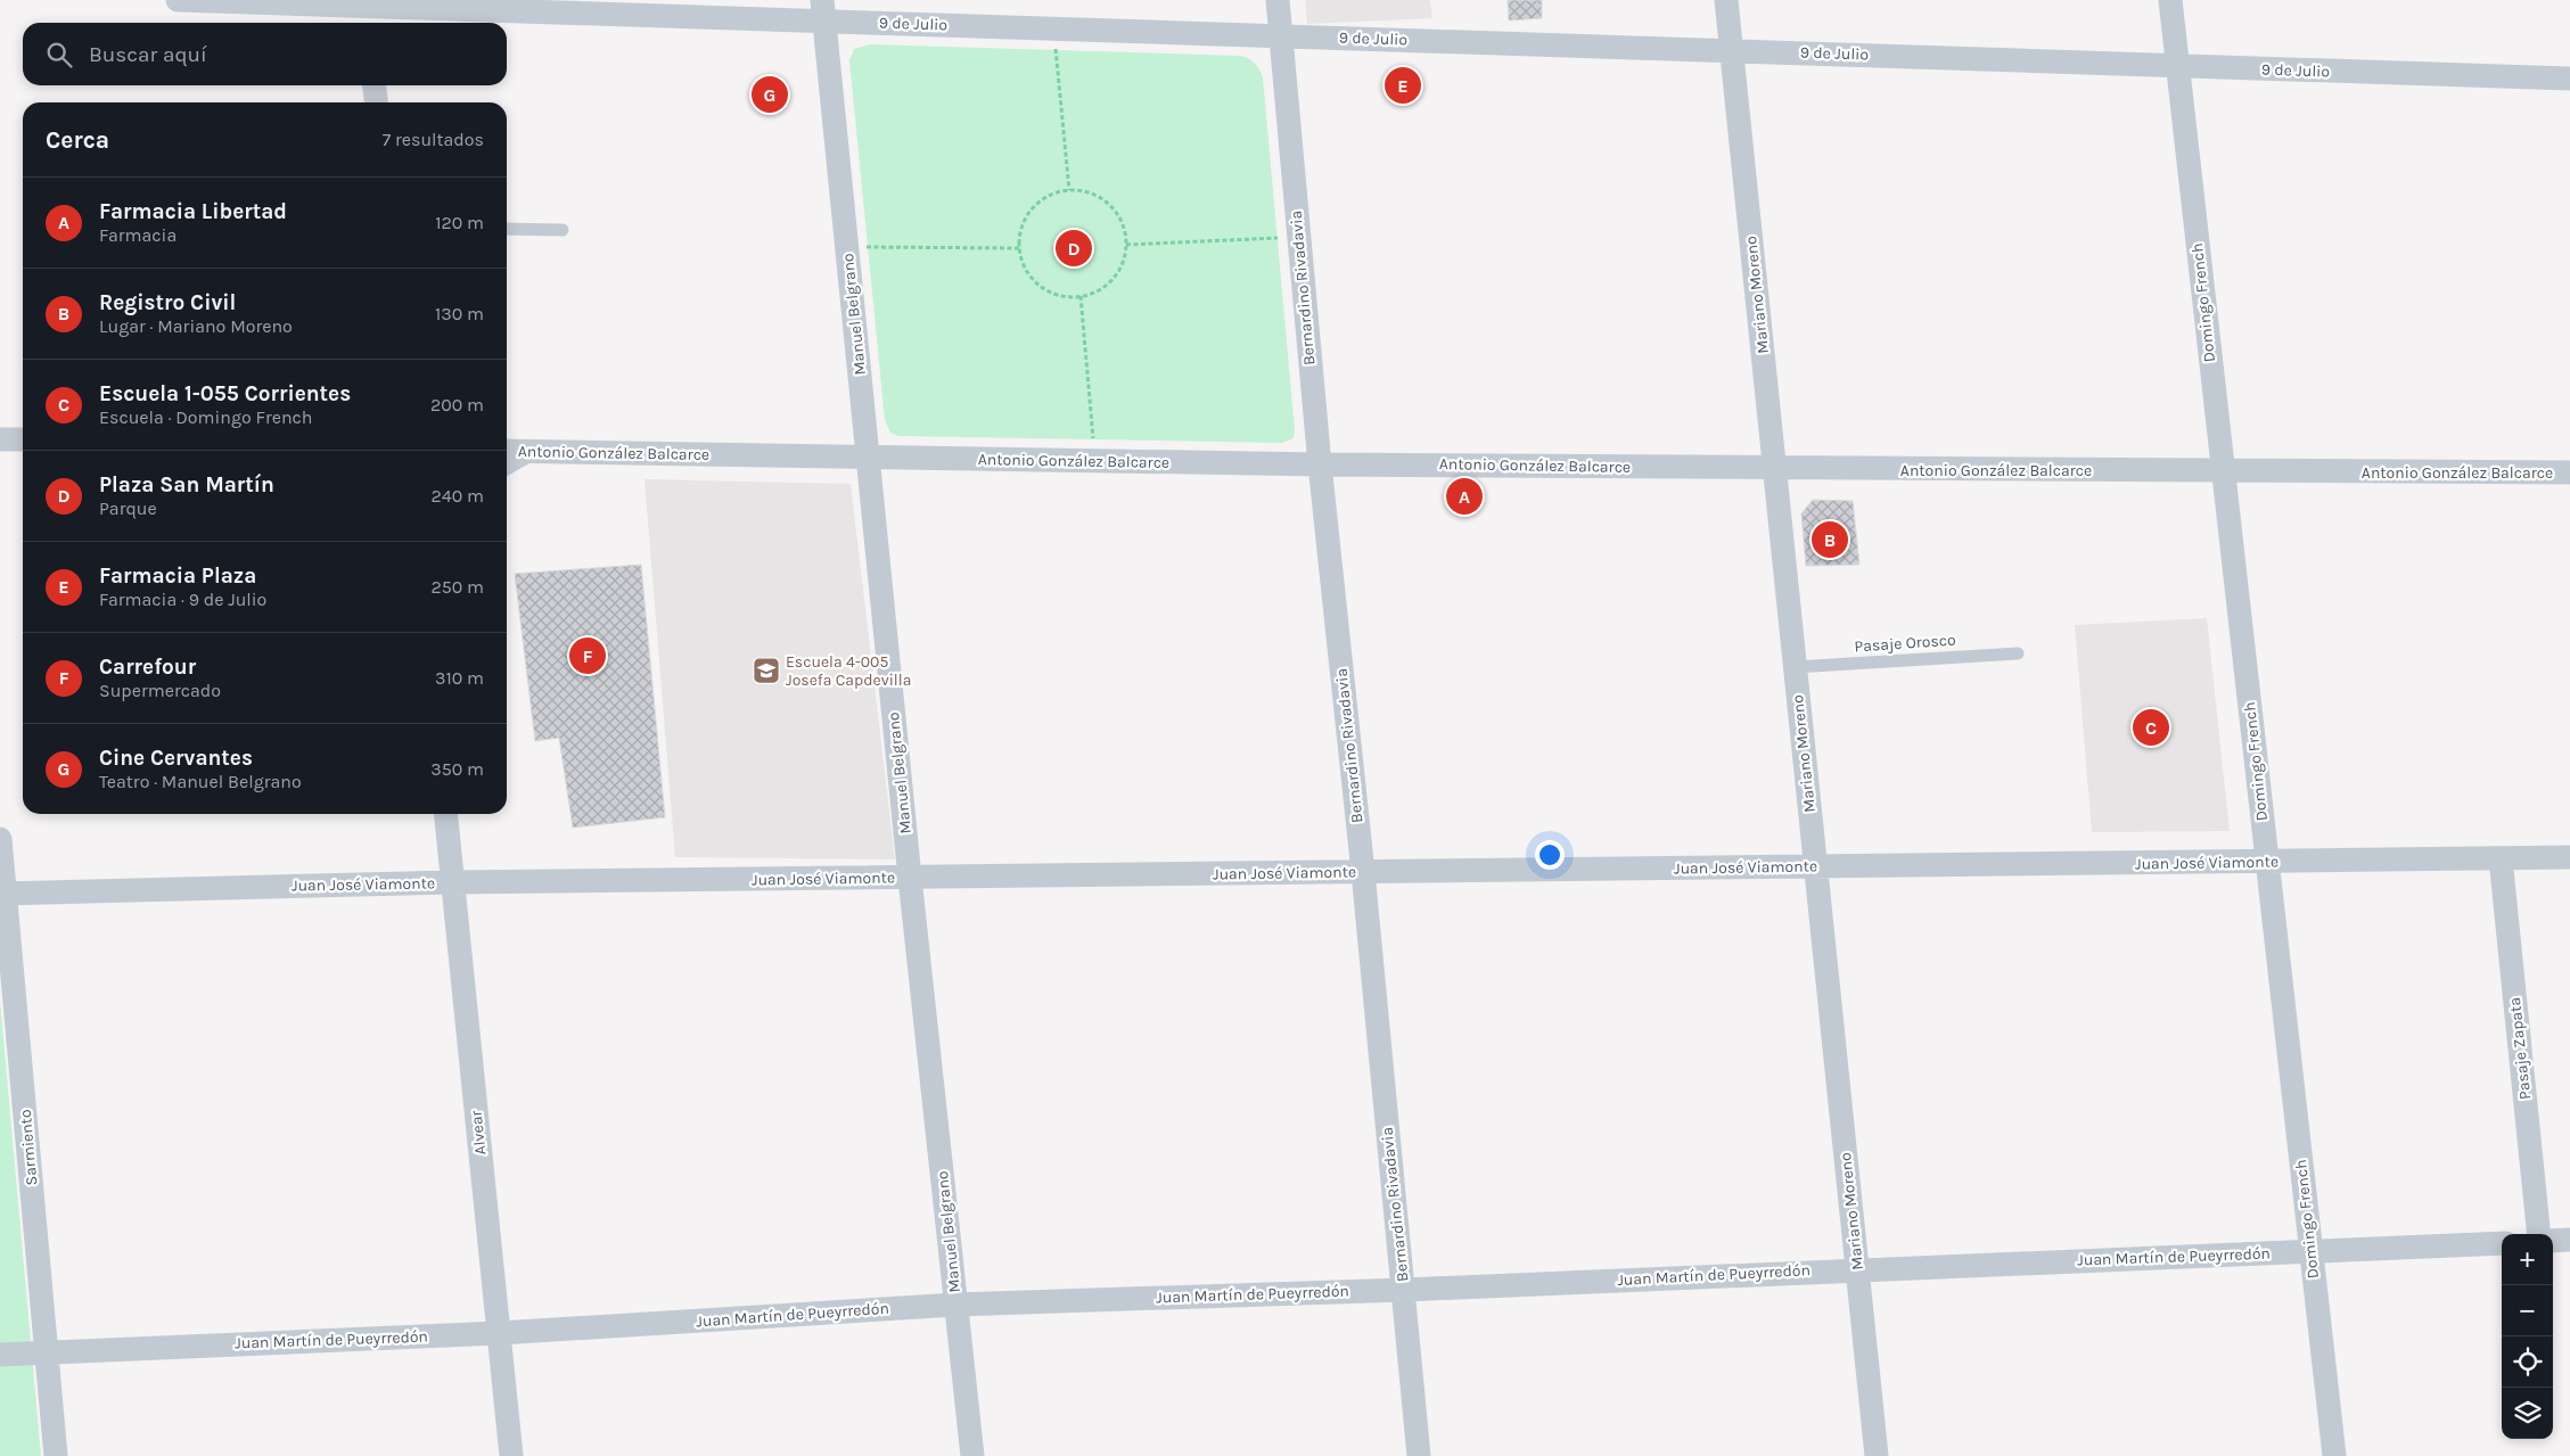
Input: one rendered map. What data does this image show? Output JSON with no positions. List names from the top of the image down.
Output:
{
  "streets": {
    "street": [
      "9 de Julio",
      "Bernardino Rivadavia",
      "Mariano Moreno",
      "Domingo French",
      "Manuel Belgrano",
      "Antonio González Balcarce",
      "Juan José Viamonte",
      "Pasaje Zapata",
      "Alvear",
      "Sarmiento",
      "Juan Martín de Pueyrredón"
    ],
    "lane": ["Pasaje Orosco"]
  },
  "crossings": [
    ["9 de Julio", "Bernardino Rivadavia"],
    ["9 de Julio", "Mariano Moreno"],
    ["9 de Julio", "Domingo French"],
    ["9 de Julio", "Manuel Belgrano"],
    ["Bernardino Rivadavia", "Antonio González Balcarce"],
    ["Bernardino Rivadavia", "Juan José Viamonte"],
    ["Bernardino Rivadavia", "Juan Martín de Pueyrredón"],
    ["Mariano Moreno", "Antonio González Balcarce"],
    ["Mariano Moreno", "Pasaje Orosco"],
    ["Mariano Moreno", "Juan José Viamonte"],
    ["Mariano Moreno", "Juan Martín de Pueyrredón"],
    ["Domingo French", "Antonio González Balcarce"],
    ["Domingo French", "Juan José Viamonte"],
    ["Domingo French", "Juan Martín de Pueyrredón"],
    ["Manuel Belgrano", "Antonio González Balcarce"],
    ["Manuel Belgrano", "Juan José Viamonte"],
    ["Manuel Belgrano", "Juan Martín de Pueyrredón"],
    ["Juan José Viamonte", "Pasaje Zapata"],
    ["Juan José Viamonte", "Alvear"],
    ["Juan José Viamonte", "Sarmiento"],
    ["Alvear", "Juan Martín de Pueyrredón"],
    ["Sarmiento", "Juan Martín de Pueyrredón"]
  ],
  "places": {
    "school or university": ["Escuela 4-005 Josefa Capdevilla"]
  },
  "page": {
    "search": "Buscar aquí",
    "pins": [
      "E",
      "G",
      "D",
      "A",
      "B",
      "F",
      "C"
    ],
    "heading": ["Cerca", "7 resultados"],
    "list": [
      {
        "mark": "A",
        "name": "Farmacia Libertad",
        "note": "Farmacia",
        "value": "120 m"
      },
      {
        "mark": "B",
        "name": "Registro Civil",
        "note": "Lugar · Mariano Moreno",
        "value": "130 m"
      },
      {
        "mark": "C",
        "name": "Escuela 1-055 Corrientes",
        "note": "Escuela · Domingo French",
        "value": "200 m"
      },
      {
        "mark": "D",
        "name": "Plaza San Martín",
        "note": "Parque",
        "value": "240 m"
      },
      {
        "mark": "E",
        "name": "Farmacia Plaza",
        "note": "Farmacia · 9 de Julio",
        "value": "250 m"
      },
      {
        "mark": "F",
        "name": "Carrefour",
        "note": "Supermercado",
        "value": "310 m"
      },
      {
        "mark": "G",
        "name": "Cine Cervantes",
        "note": "Teatro · Manuel Belgrano",
        "value": "350 m"
      }
    ],
    "map_buttons": ["+", "−"]
  }
}
